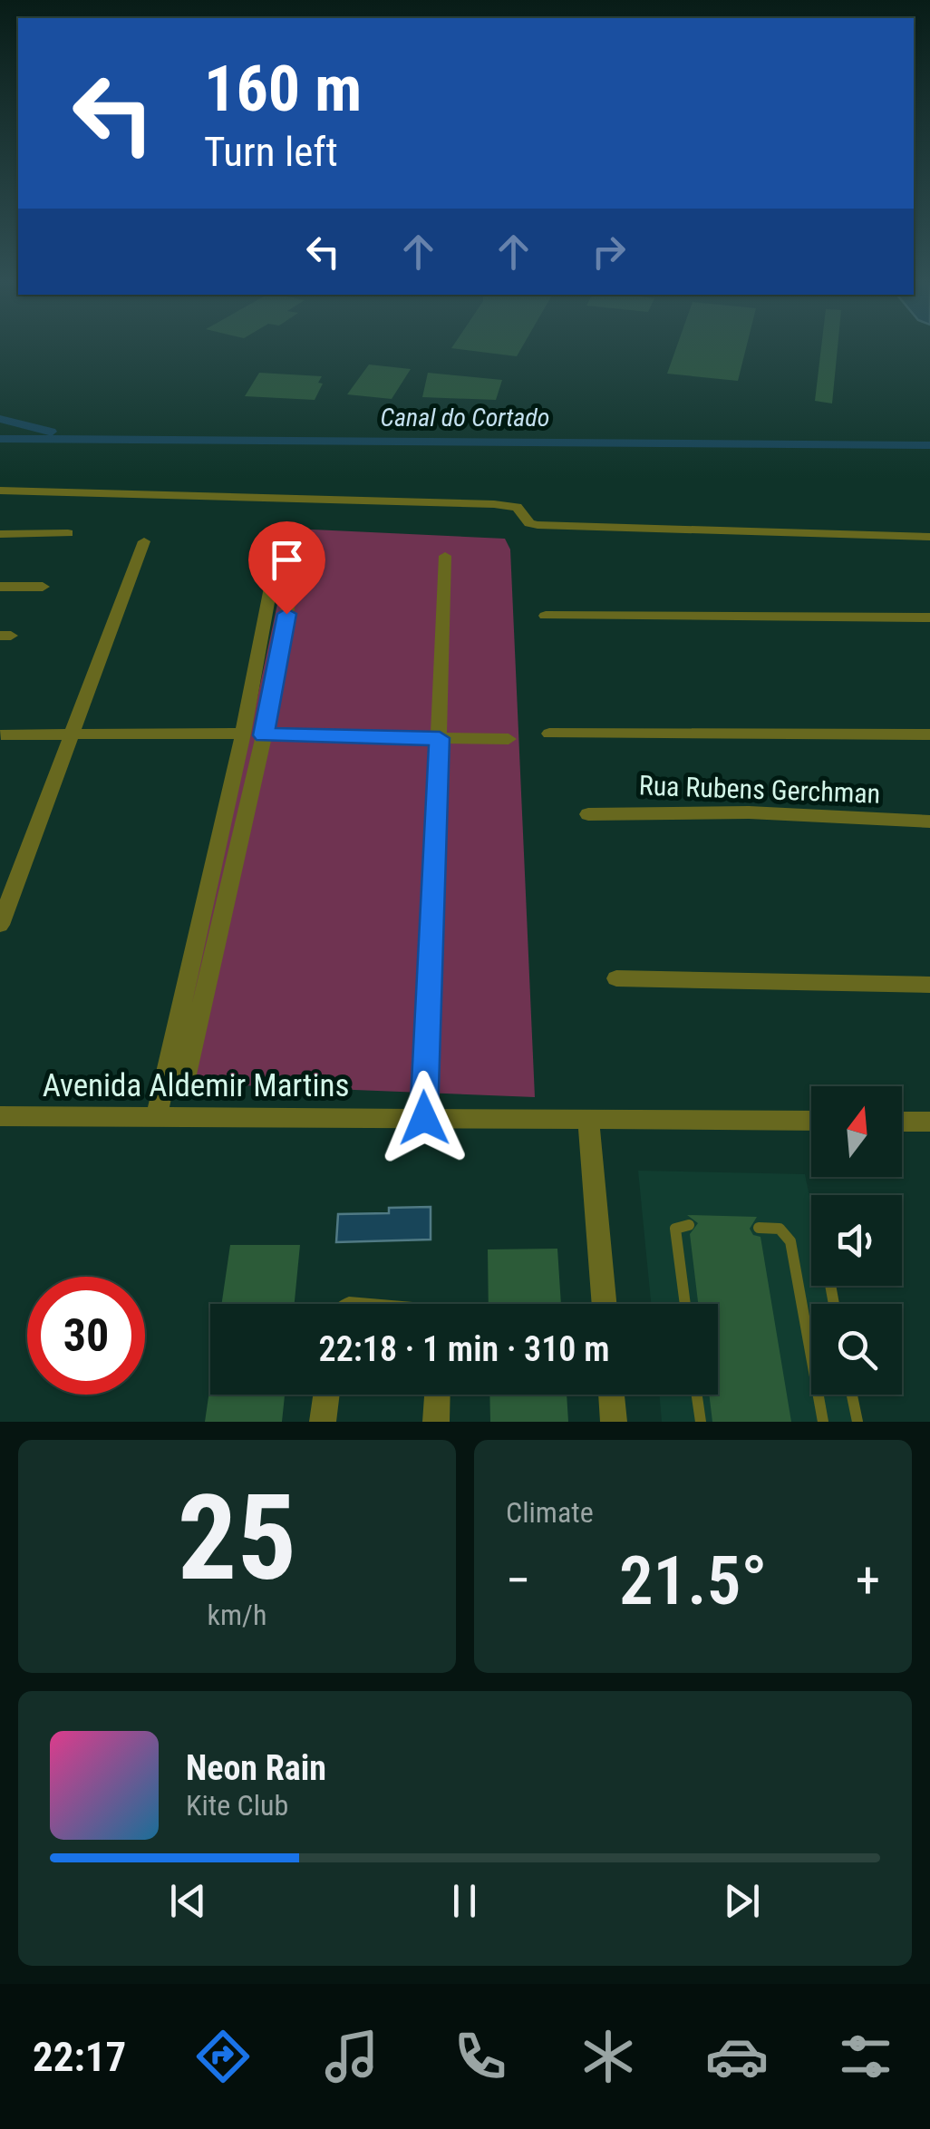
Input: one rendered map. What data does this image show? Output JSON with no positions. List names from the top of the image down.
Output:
{
  "streets": {
    "street": ["Rua Rubens Gerchman", "Avenida Aldemir Martins"]
  },
  "water": ["Canal do Cortado"],
  "north": "top",
  "page": {
    "turn": ["160 m", "Turn left"],
    "limit": "30",
    "trip": "22:18 · 1 min · 310 m",
    "tile": [
      ["25", "km/h"],
      "Climate"
    ],
    "heat": ["−", "21.5°", "+"],
    "song": ["Neon Rain", "Kite Club"],
    "tabs": "22:17"
  }
}
